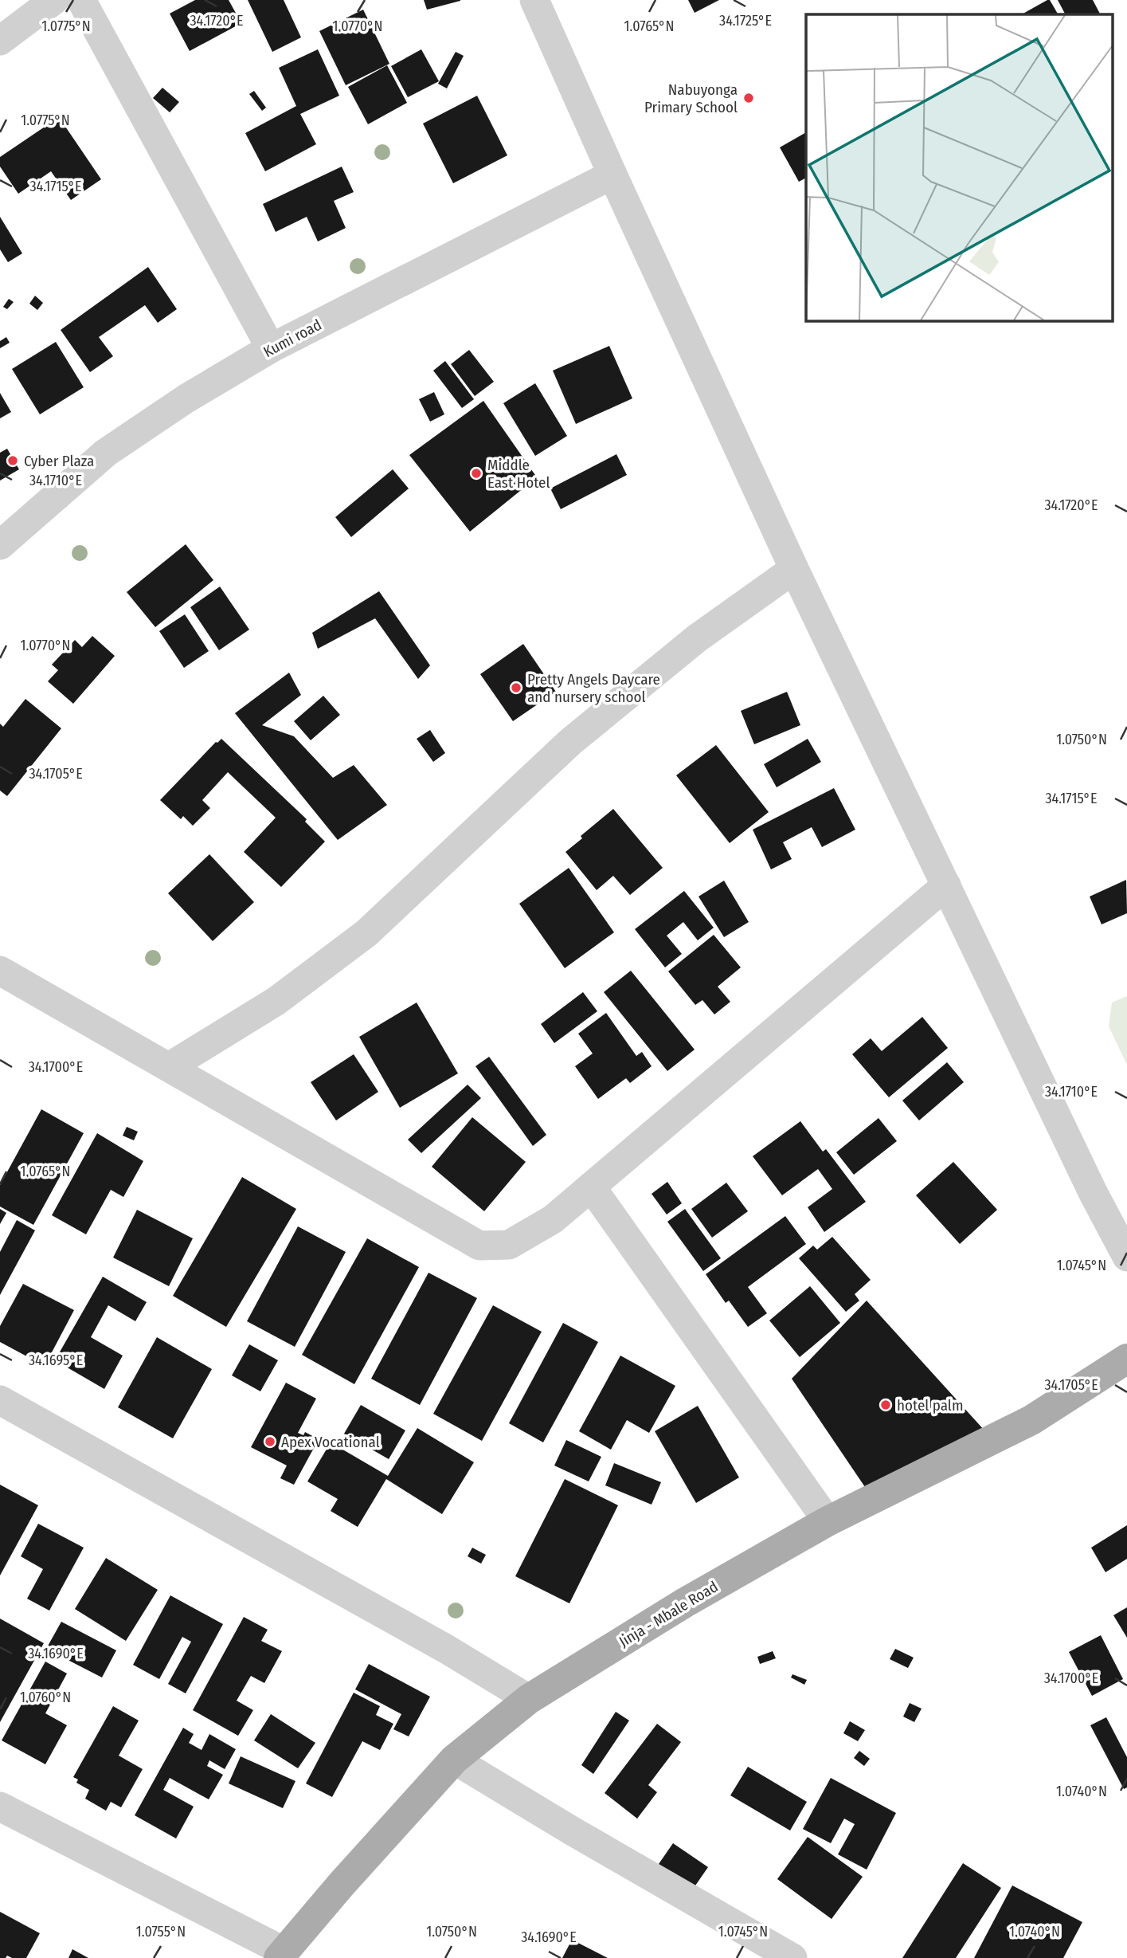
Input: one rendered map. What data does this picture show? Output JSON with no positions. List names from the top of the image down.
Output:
{
  "streets": {
    "main road": ["Jinja - Mbale Road"],
    "street": ["Kumi road"]
  },
  "places": [
    "Nabuyonga Primary School",
    "Cyber Plaza",
    "Middle East Hotel",
    "Pretty Angels Daycare and nursery school",
    "hotel palm",
    "Apex Vocational"
  ],
  "coordinates": [
    "34.1720°E",
    "34.1725°E",
    "1.0775°N",
    "1.0770°N",
    "1.0765°N",
    "34.1715°E",
    "34.1710°E",
    "1.0750°N",
    "34.1705°E",
    "34.1700°E",
    "1.0745°N",
    "34.1695°E",
    "34.1690°E",
    "1.0760°N",
    "1.0740°N",
    "1.0755°N"
  ]
}
